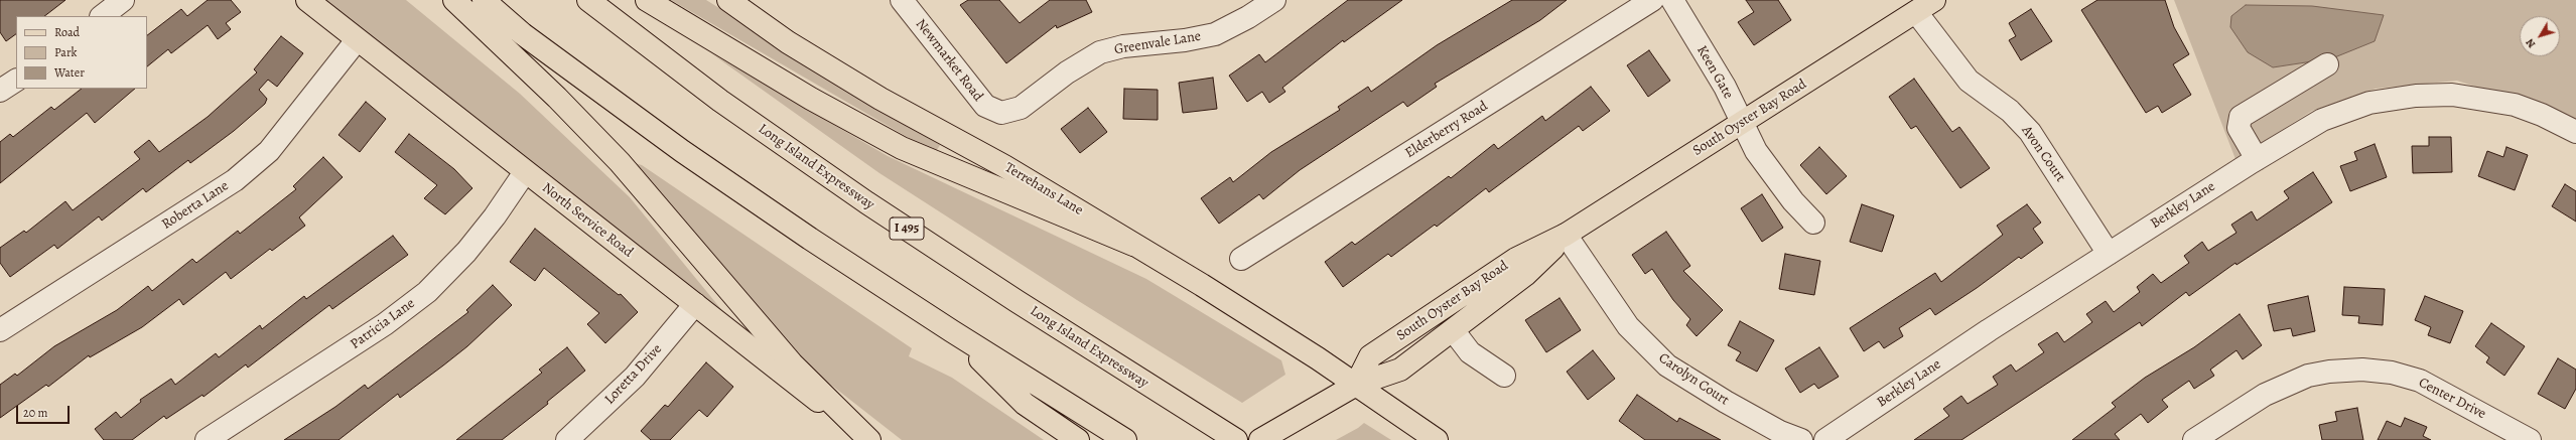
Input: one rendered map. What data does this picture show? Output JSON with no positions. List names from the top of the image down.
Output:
{
  "streets": {
    "main road": [
      "South Oyster Bay Road",
      "Long Island Expressway",
      "Terrehans Lane",
      "North Service Road",
      "I 495"
    ],
    "street": [
      "Greenvale Lane",
      "Newmarket Road",
      "Keen Gate",
      "Elderberry Road",
      "Avon Court",
      "Roberta Lane",
      "Berkley Lane",
      "Patricia Lane",
      "Loretta Drive",
      "Carolyn Court",
      "Center Drive"
    ]
  },
  "crossings": [
    ["Greenvale Lane", "Newmarket Road"],
    ["Keen Gate", "South Oyster Bay Road"],
    ["South Oyster Bay Road", "Avon Court"],
    ["South Oyster Bay Road", "Terrehans Lane"],
    ["South Oyster Bay Road", "Carolyn Court"],
    ["Avon Court", "Berkley Lane"],
    ["Roberta Lane", "North Service Road"],
    ["North Service Road", "Patricia Lane"],
    ["North Service Road", "Loretta Drive"]
  ],
  "legend": ["Road", "Park", "Water"],
  "scale_bar": "20 m",
  "north": "bottom left"
}
